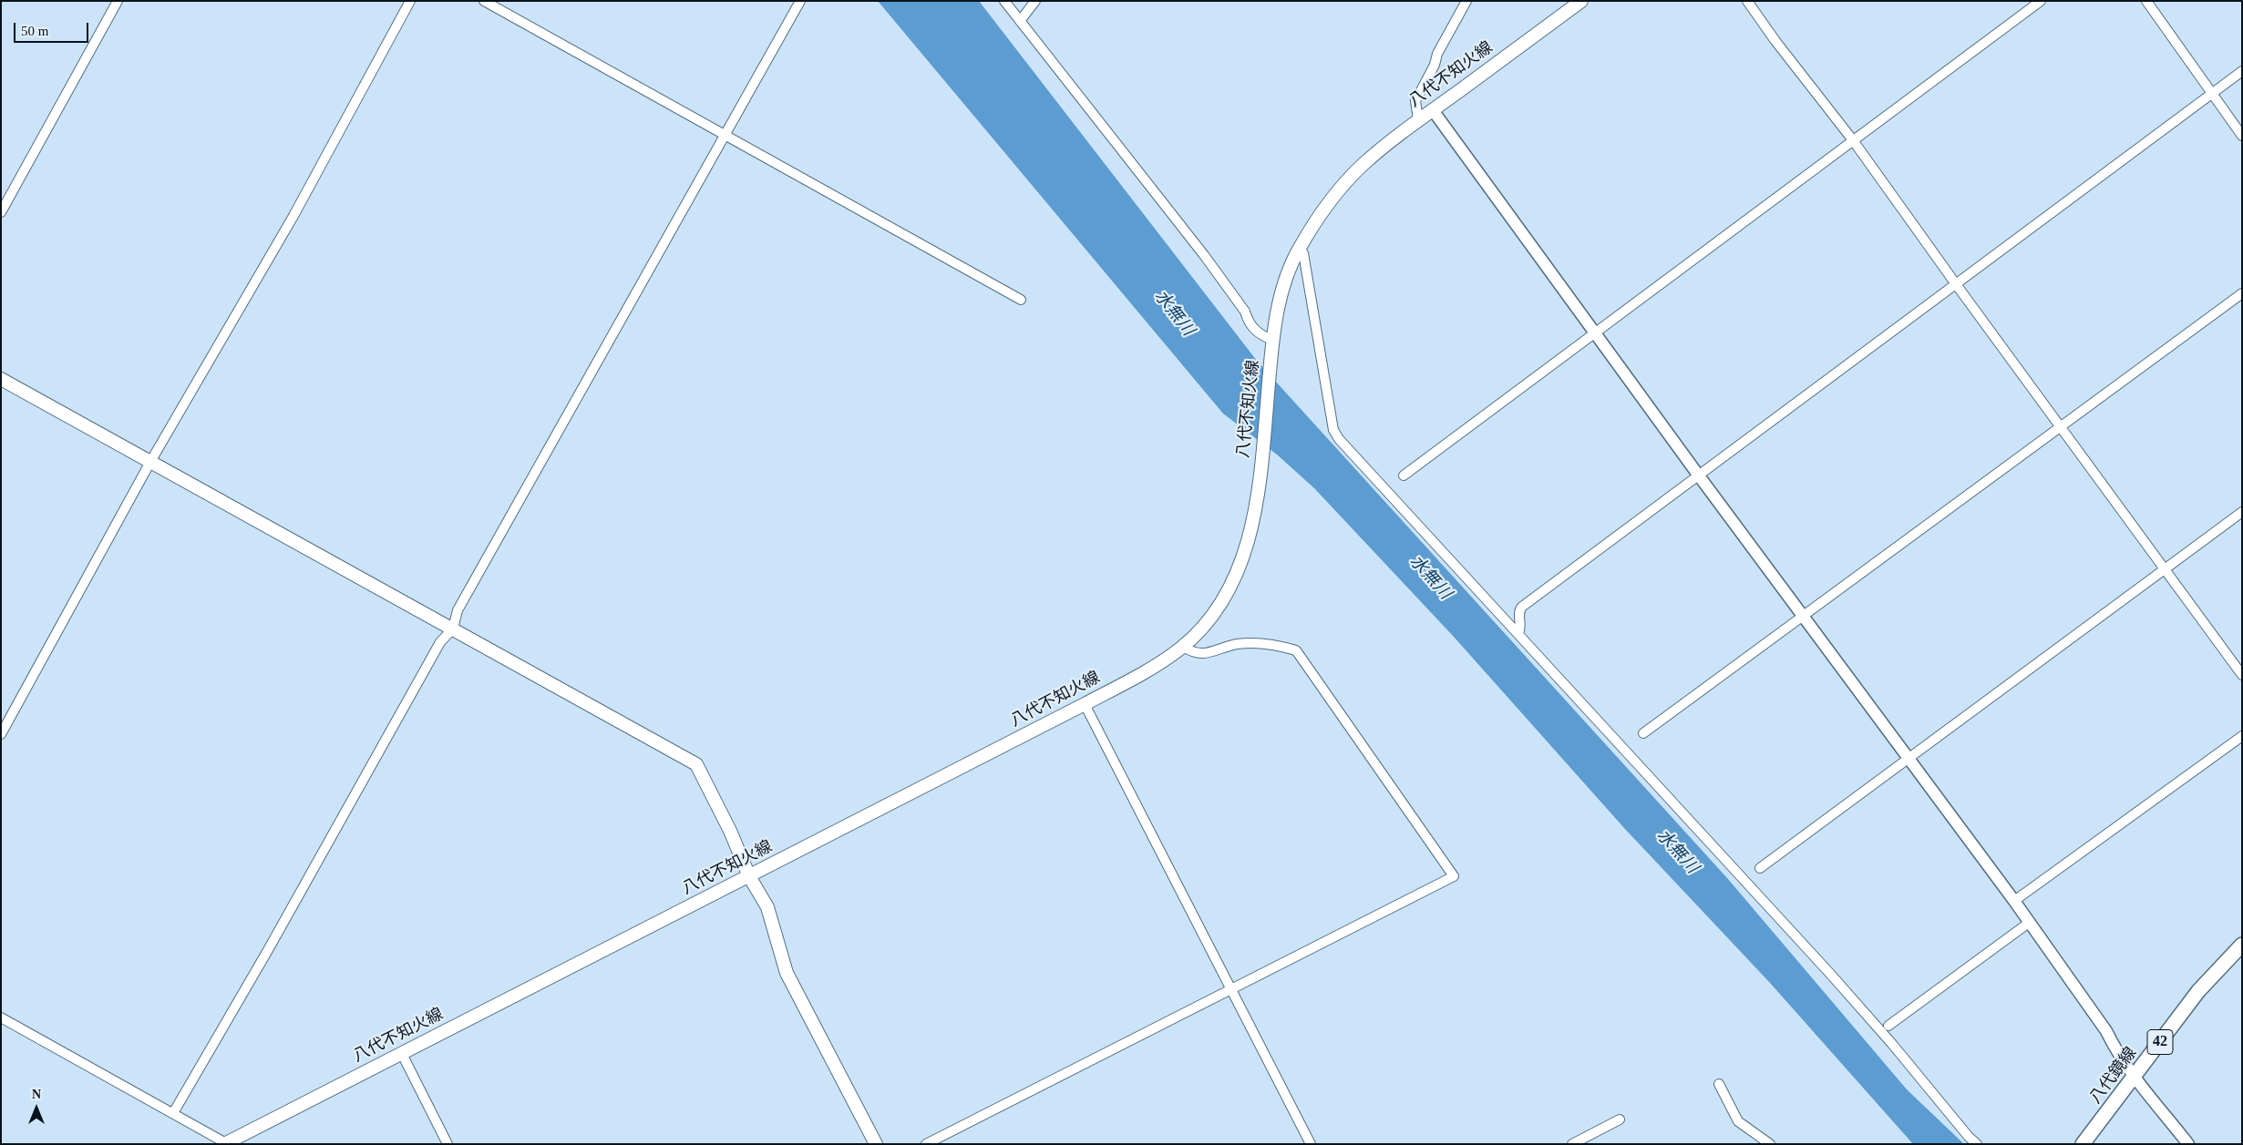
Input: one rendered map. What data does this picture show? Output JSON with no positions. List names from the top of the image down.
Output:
{
  "streets": {
    "main road": ["八代不知火線", "42", "八代鏡線"]
  },
  "water": ["水無川"],
  "scale_bar": "50 m",
  "north": "top"
}
